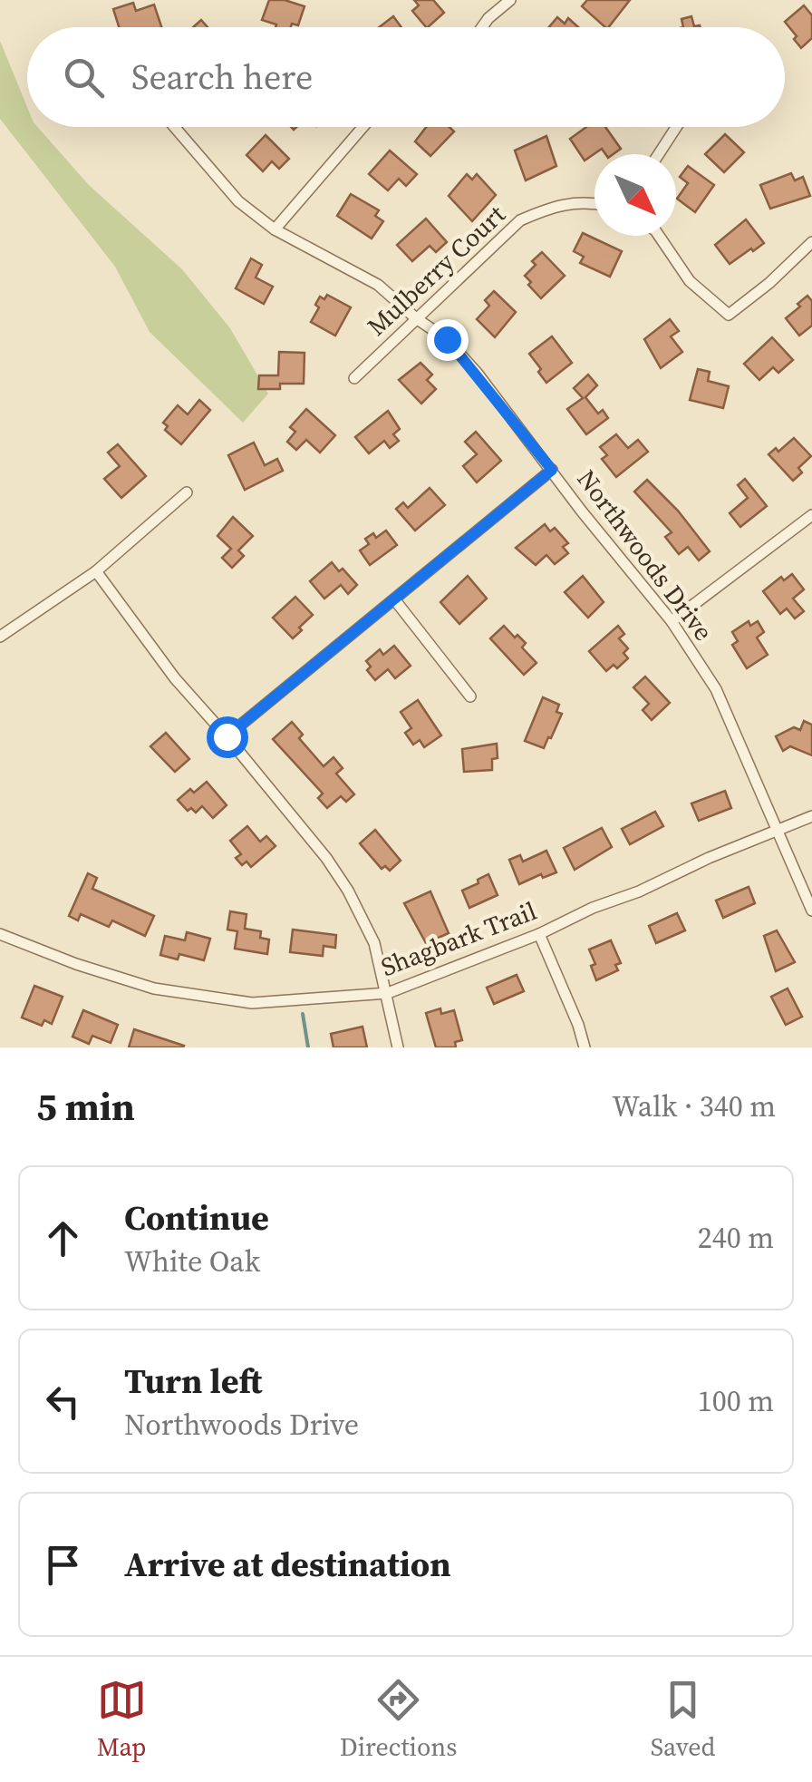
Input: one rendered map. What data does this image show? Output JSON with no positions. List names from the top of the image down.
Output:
{
  "streets": {
    "street": ["Mulberry Court", "Northwoods Drive", "Shagbark Trail"]
  },
  "crossings": [
    ["Mulberry Court", "Northwoods Drive"],
    ["Northwoods Drive", "Shagbark Trail"]
  ],
  "north": "bottom right",
  "page": {
    "search": "Search here",
    "heading": ["5 min", "Walk · 340 m"],
    "list": [
      ["Continue", "White Oak", "240 m"],
      ["Turn left", "Northwoods Drive", "100 m"],
      "Arrive at destination"
    ],
    "nav": ["Map", "Directions", "Saved"]
  }
}
